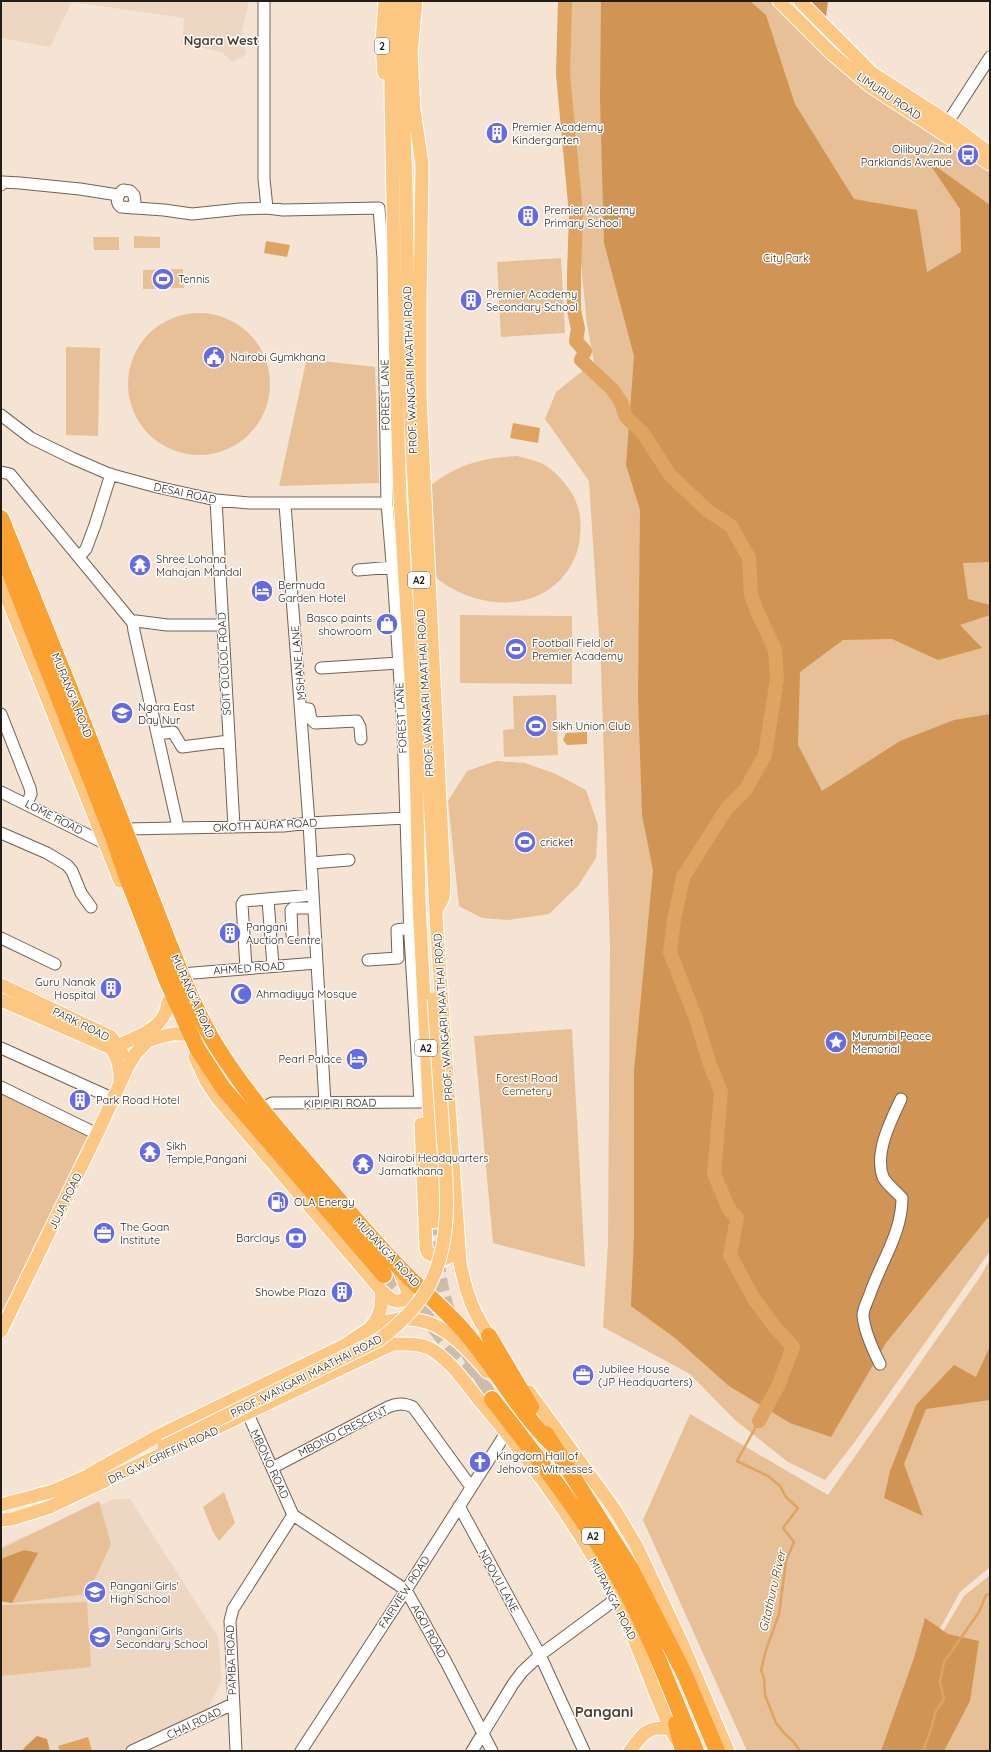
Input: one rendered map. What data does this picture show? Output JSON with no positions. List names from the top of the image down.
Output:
{
  "streets": {
    "highway": ["PROF. WANGARI MAATHAI ROAD", "A2", "MURANG'A ROAD"],
    "main road": [
      "2",
      "LIMURU ROAD",
      "PARK ROAD",
      "JUJA ROAD",
      "DR. G.W. GRIFFIN ROAD"
    ],
    "street": [
      "FOREST LANE",
      "DESAI ROAD",
      "MSHANE LANE",
      "SOIT OLOLOL ROAD",
      "LOME ROAD",
      "OKOTH AURA ROAD",
      "AHMED ROAD",
      "KIPIPIRI ROAD",
      "MBONO CRESCENT",
      "MBONO ROAD",
      "NDOVU LANE",
      "FAIRVIEW ROAD",
      "AGOI ROAD",
      "PAMBA ROAD",
      "CHAI ROAD"
    ]
  },
  "crossings": [
    ["2", "PROF. WANGARI MAATHAI ROAD"],
    ["PROF. WANGARI MAATHAI ROAD", "MURANG'A ROAD"],
    ["PROF. WANGARI MAATHAI ROAD", "DR. G.W. GRIFFIN ROAD"],
    ["FOREST LANE", "DESAI ROAD"],
    ["FOREST LANE", "OKOTH AURA ROAD"],
    ["DESAI ROAD", "MSHANE LANE"],
    ["DESAI ROAD", "SOIT OLOLOL ROAD"],
    ["MSHANE LANE", "OKOTH AURA ROAD"],
    ["MSHANE LANE", "AHMED ROAD"],
    ["MSHANE LANE", "KIPIPIRI ROAD"],
    ["SOIT OLOLOL ROAD", "OKOTH AURA ROAD"],
    ["MURANG'A ROAD", "LOME ROAD"],
    ["MURANG'A ROAD", "OKOTH AURA ROAD"],
    ["MURANG'A ROAD", "AHMED ROAD"],
    ["MURANG'A ROAD", "PARK ROAD"],
    ["MURANG'A ROAD", "KIPIPIRI ROAD"],
    ["MURANG'A ROAD", "JUJA ROAD"],
    ["MURANG'A ROAD", "DR. G.W. GRIFFIN ROAD"],
    ["MURANG'A ROAD", "FAIRVIEW ROAD"],
    ["MBONO CRESCENT", "MBONO ROAD"],
    ["MBONO CRESCENT", "FAIRVIEW ROAD"],
    ["DR. G.W. GRIFFIN ROAD", "MBONO ROAD"],
    ["MBONO ROAD", "AGOI ROAD"],
    ["MBONO ROAD", "PAMBA ROAD"],
    ["NDOVU LANE", "FAIRVIEW ROAD"],
    ["FAIRVIEW ROAD", "AGOI ROAD"],
    ["AGOI ROAD", "PAMBA ROAD"],
    ["PAMBA ROAD", "CHAI ROAD"]
  ],
  "districts": ["Ngara West", "Pangani"],
  "water": ["Gitathuru River"],
  "parks": ["City Park", "Forest Road Cemetery"],
  "places": {
    "building": [
      "Premier Academy Kindergarten",
      "Premier Academy Primary School",
      "Premier Academy Secondary School",
      "Pangani Auction Centre",
      "Guru Nanak Hospital",
      "Park Road Hotel",
      "Showbe Plaza"
    ],
    "bus stop": ["Oilibya/2nd Parklands Avenue"],
    "sports": [
      "Tennis",
      "Football Field of Premier Academy",
      "Sikh Union Club",
      "cricket"
    ],
    "public building": ["Nairobi Gymkhana"],
    "temple": ["Shree Lohana Mahajan Mandal", "Sikh Temple,Pangani", "Nairobi Headquarters Jamatkhana"],
    "hotel": ["Bermuda Garden Hotel", "Pearl Palace"],
    "shop": ["Basco paints showroom"],
    "school or university": ["Ngara East Day Nur", "Pangani Girls' High School", "Pangani Girls Secondary School"],
    "mosque": ["Ahmadiyya Mosque"],
    "place": ["Murumbi Peace Memorial"],
    "fuel station": ["OLA Energy"],
    "office": ["The Goan Institute", "Jubilee House (JP Headquarters)"],
    "bank": ["Barclays"],
    "church": ["Kingdom Hall of Jehovas Witnesses"]
  }
}
